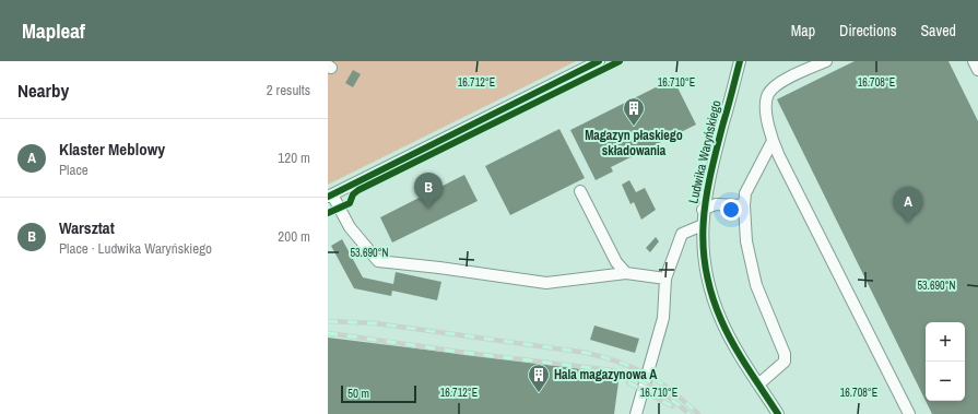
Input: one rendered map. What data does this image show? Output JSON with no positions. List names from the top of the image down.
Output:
{
  "streets": {
    "street": ["Ludwika Waryńskiego"]
  },
  "places": {
    "building": ["Magazyn płaskiego składowania", "Hala magazynowa A"]
  },
  "scale_bar": "50 m",
  "page": {
    "header": "Mapleaf",
    "nav": ["Map", "Directions", "Saved"],
    "heading": ["Nearby", "2 results"],
    "list": [
      {
        "mark": "A",
        "name": "Klaster Meblowy",
        "note": "Place",
        "value": "120 m"
      },
      {
        "mark": "B",
        "name": "Warsztat",
        "note": "Place · Ludwika Waryńskiego",
        "value": "200 m"
      }
    ],
    "pins": ["B", "A"],
    "map_buttons": ["+", "−"],
    "scale": "50 m"
  },
  "coordinates": [
    "16.712°E",
    "16.710°E",
    "16.708°E",
    "53.690°N"
  ]
}
